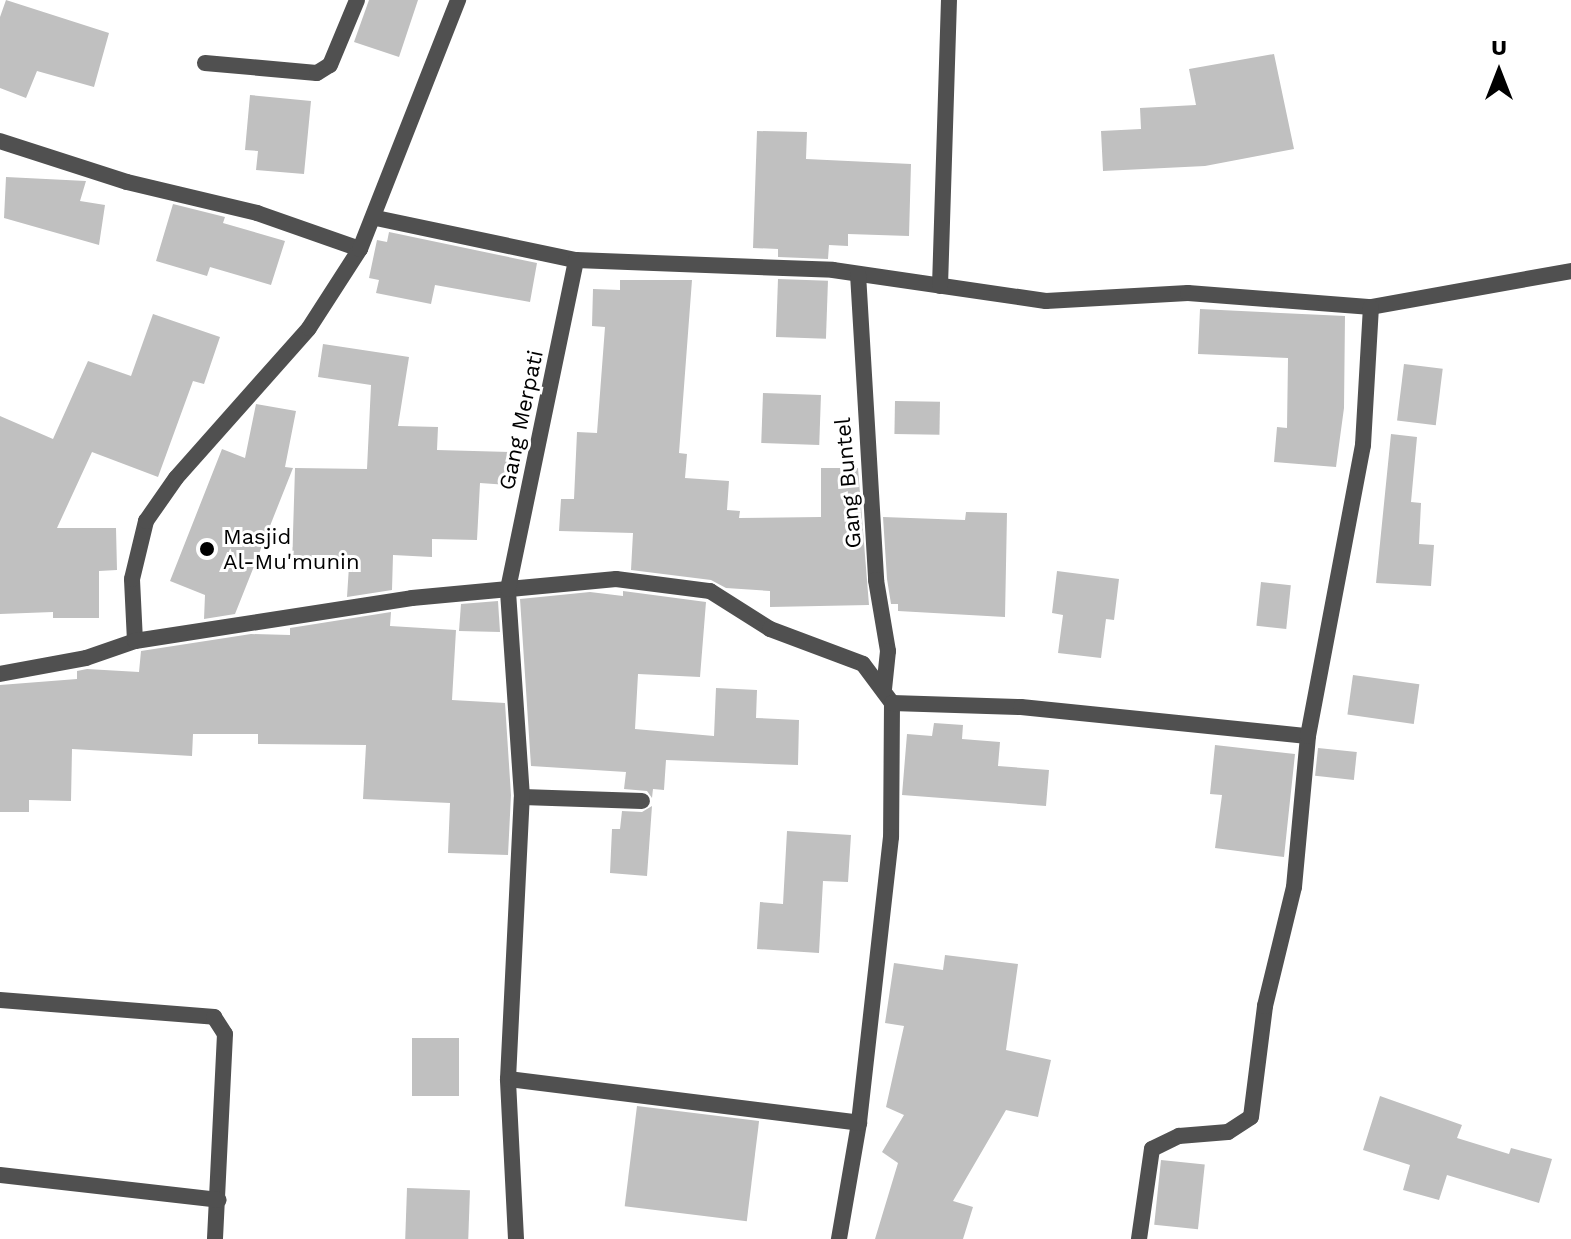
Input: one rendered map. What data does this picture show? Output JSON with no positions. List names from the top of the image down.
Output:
{
  "streets": {
    "street": ["Gang Merpati", "Gang Buntel"]
  },
  "places": ["Masjid Al-Mu'munin"],
  "north": "top"
}
